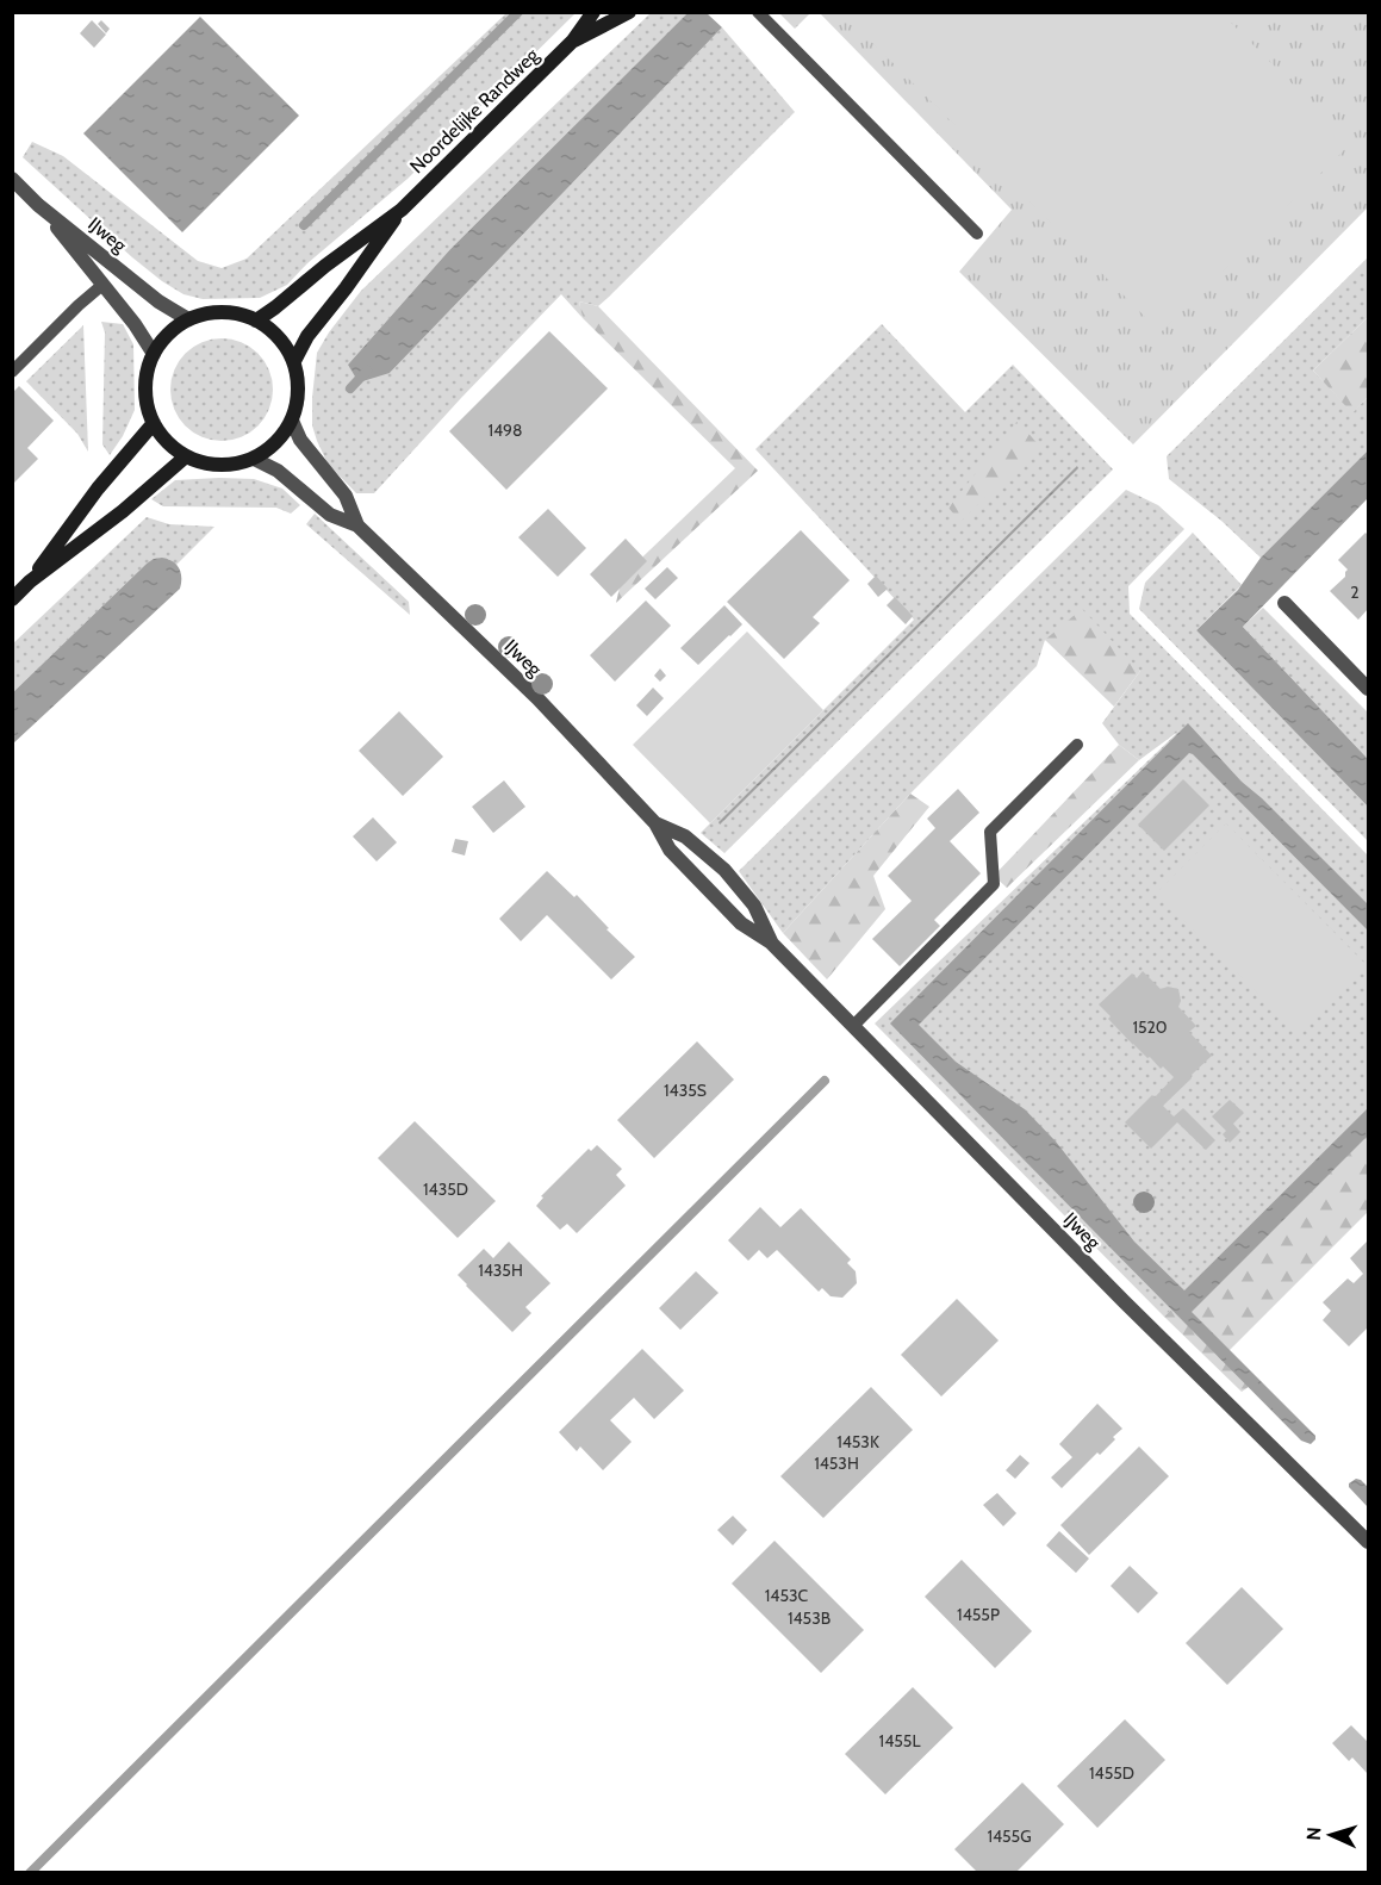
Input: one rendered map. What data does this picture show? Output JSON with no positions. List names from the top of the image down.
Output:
{
  "streets": {
    "main road": ["Noordelijke Randweg"],
    "street": ["IJweg"]
  },
  "crossings": [
    ["Noordelijke Randweg", "IJweg"]
  ],
  "house_numbers": [
    "1498",
    "2",
    "1520",
    "1435S",
    "1435D",
    "1435H",
    "1453K",
    "1453H",
    "1453C",
    "1455P",
    "1453B",
    "1455L",
    "1455D",
    "1455G"
  ],
  "north": "left"
}
